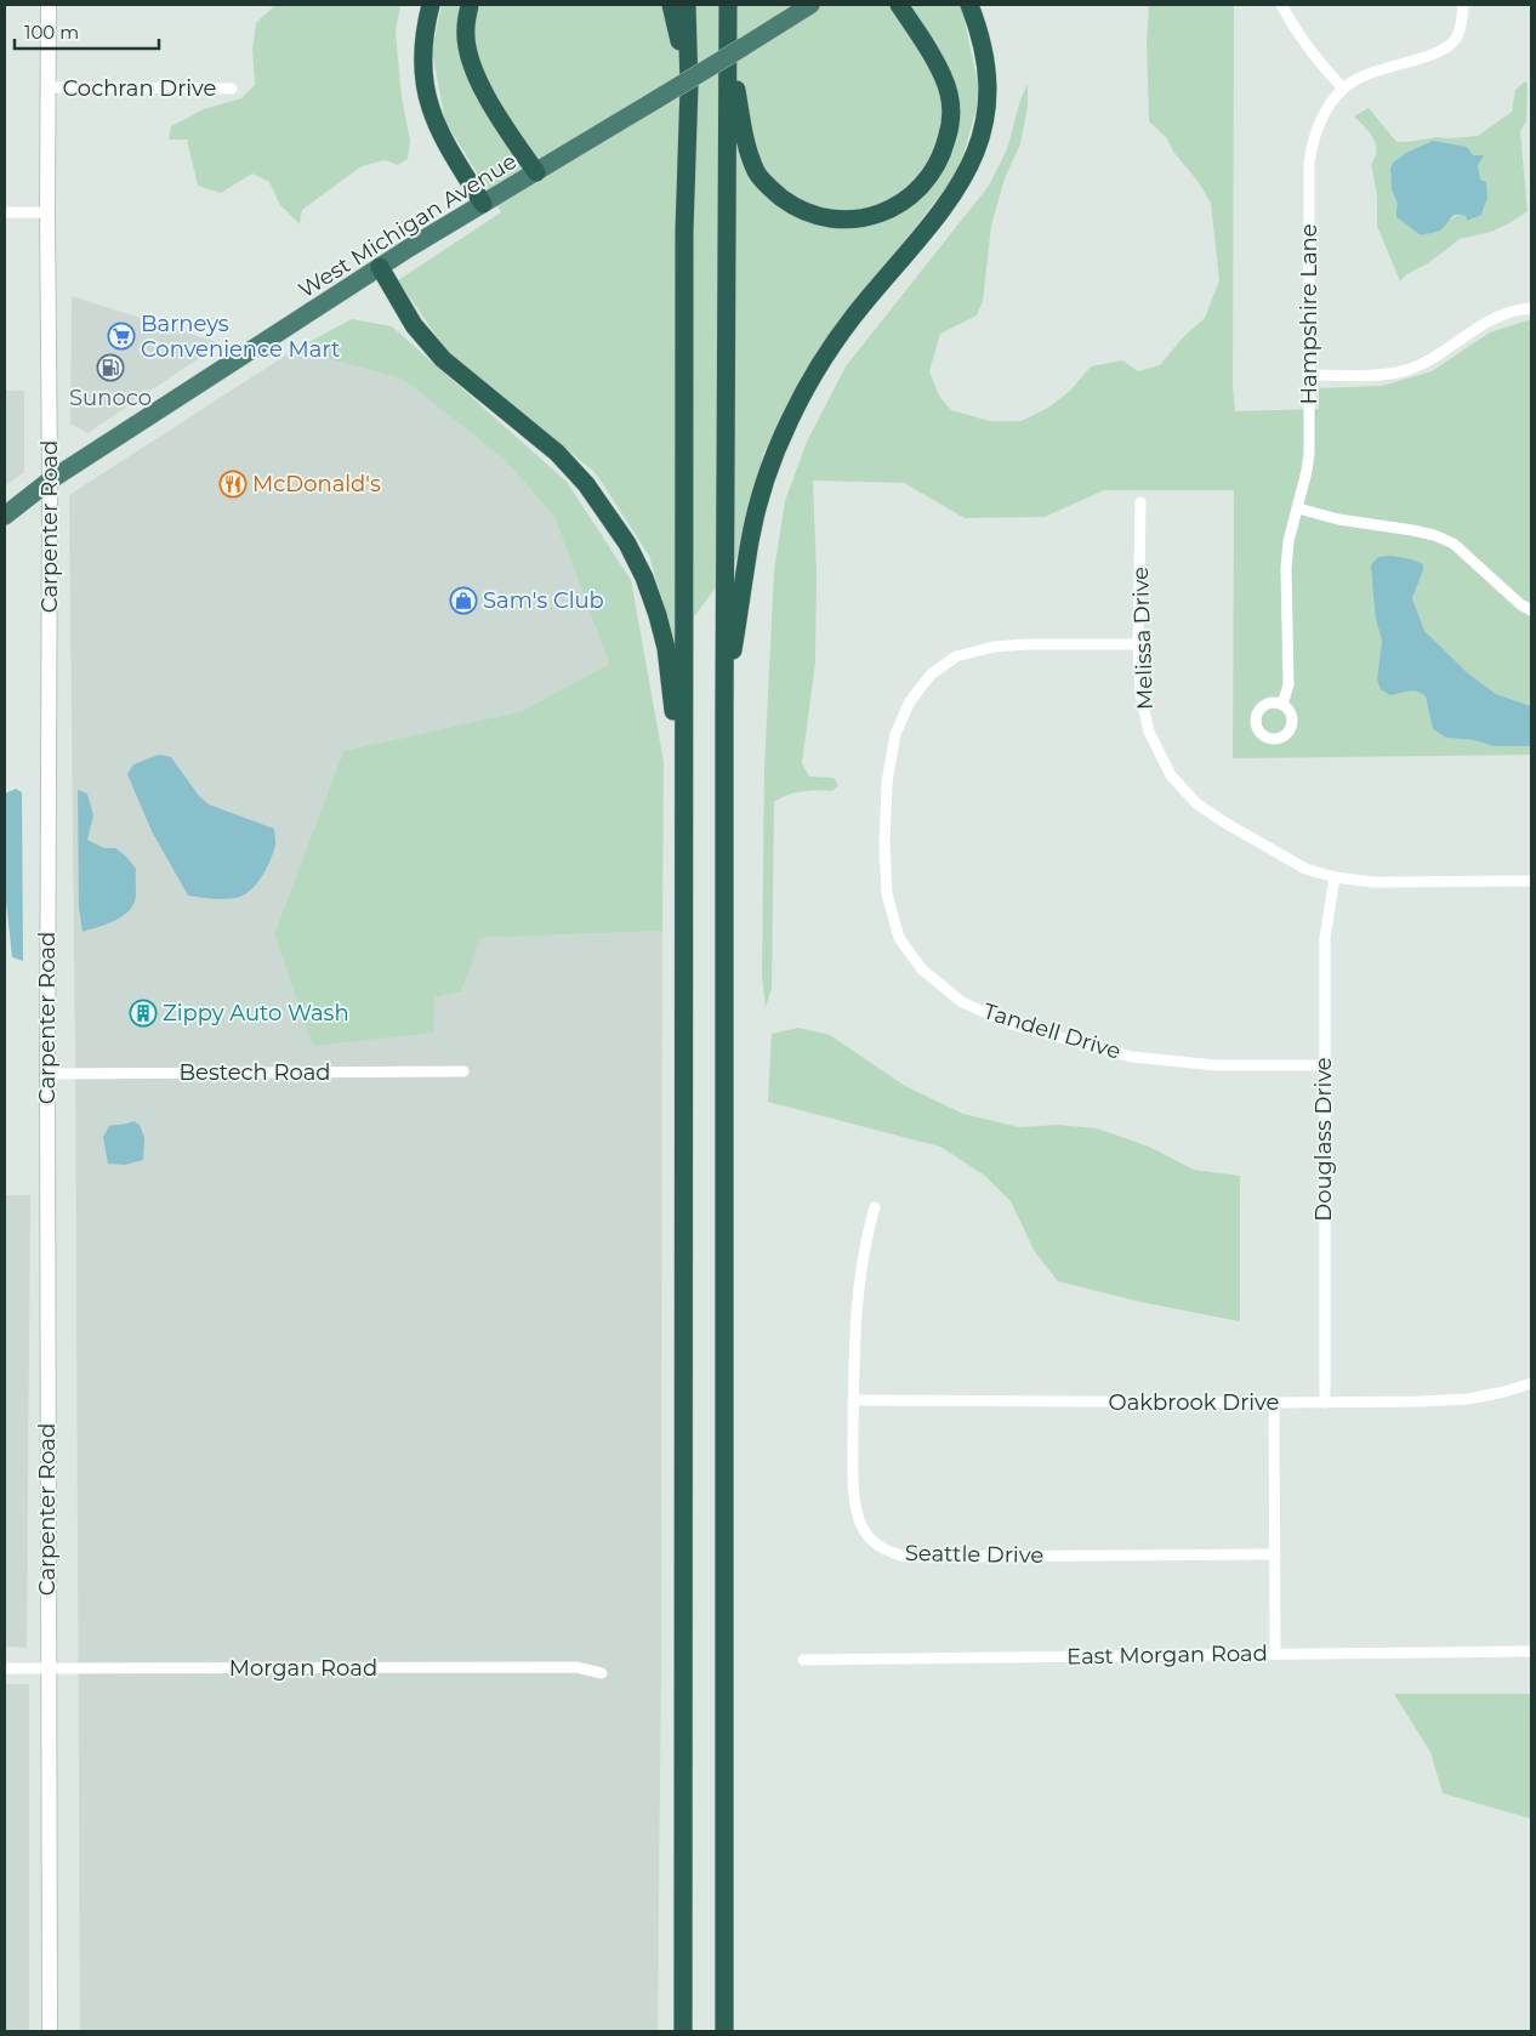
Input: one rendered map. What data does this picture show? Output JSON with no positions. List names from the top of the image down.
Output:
{
  "streets": {
    "highway": ["West Michigan Avenue"],
    "main road": ["Carpenter Road"],
    "street": [
      "Cochran Drive",
      "Hampshire Lane",
      "Melissa Drive",
      "Tandell Drive",
      "Bestech Road",
      "Douglass Drive",
      "Oakbrook Drive",
      "Seattle Drive",
      "East Morgan Road",
      "Morgan Road"
    ]
  },
  "crossings": [
    ["Cochran Drive", "Carpenter Road"],
    ["West Michigan Avenue", "Carpenter Road"],
    ["Carpenter Road", "Bestech Road"],
    ["Carpenter Road", "Morgan Road"],
    ["Melissa Drive", "Tandell Drive"],
    ["Melissa Drive", "Douglass Drive"],
    ["Tandell Drive", "Douglass Drive"],
    ["Douglass Drive", "Oakbrook Drive"],
    ["Oakbrook Drive", "Seattle Drive"]
  ],
  "places": {
    "supermarket": ["Barneys Convenience Mart"],
    "fuel station": ["Sunoco"],
    "restaurant": ["McDonald's"],
    "shop": ["Sam's Club"],
    "building": ["Zippy Auto Wash"]
  },
  "scale_bar": "100 m"
}
